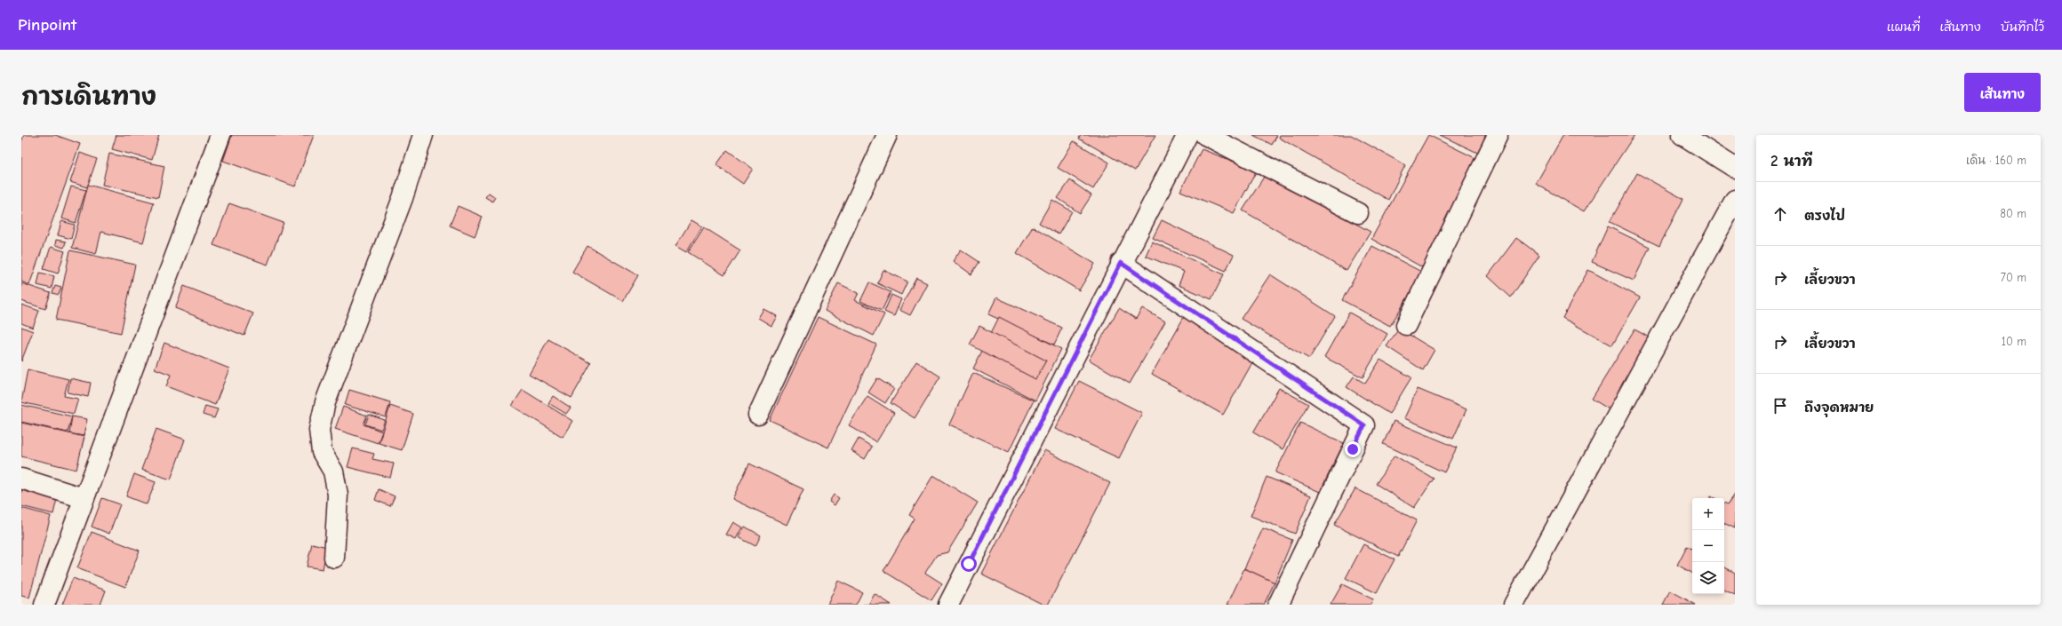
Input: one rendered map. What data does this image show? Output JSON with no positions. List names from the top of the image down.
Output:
{
  "page": {
    "header": "Pinpoint",
    "nav": ["แผนที่", "เส้นทาง", "บันทึกไว้"],
    "title": "การเดินทาง",
    "buttons": "เส้นทาง",
    "heading": ["2 นาที", "เดิน · 160 m"],
    "list": [
      ["ตรงไป", "80 m"],
      ["เลี้ยวขวา", "70 m"],
      ["เลี้ยวขวา", "10 m"],
      "ถึงจุดหมาย"
    ],
    "map_buttons": ["+", "−"]
  }
}
